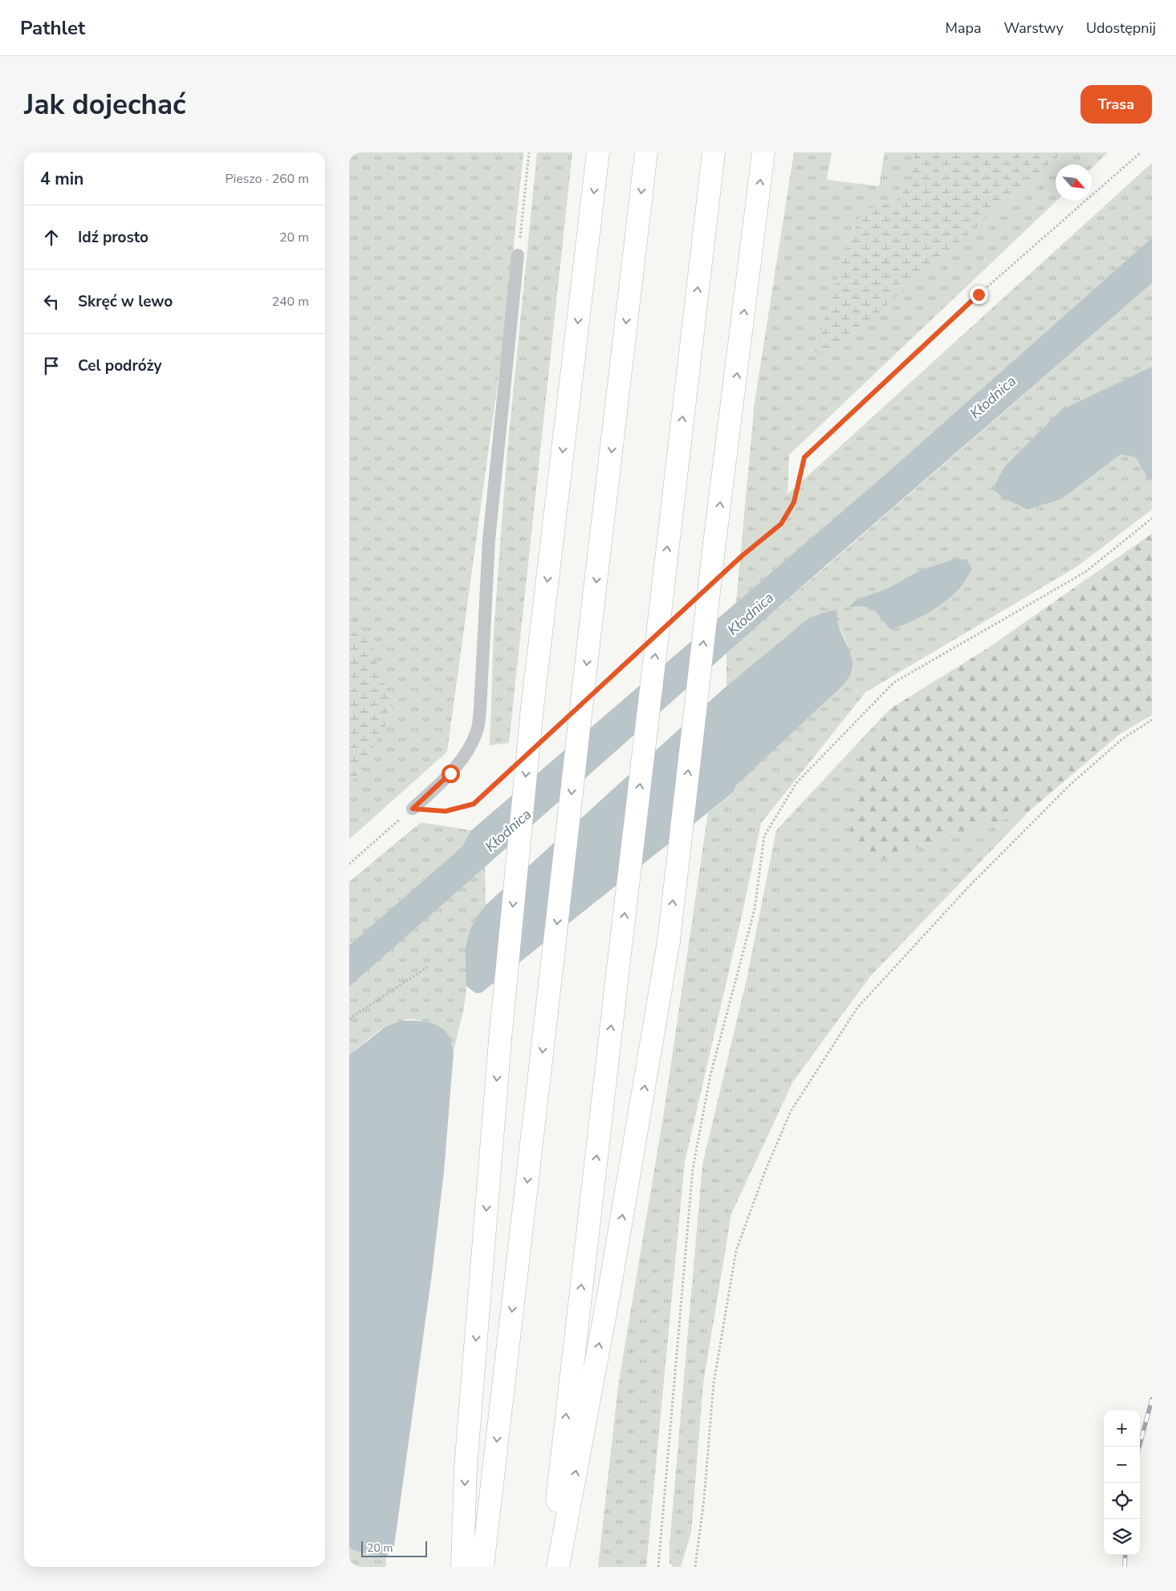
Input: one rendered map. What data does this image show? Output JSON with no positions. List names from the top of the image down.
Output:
{
  "water": ["Kłodnica"],
  "scale_bar": "20 m",
  "north": "bottom right",
  "page": {
    "header": "Pathlet",
    "nav": ["Mapa", "Warstwy", "Udostępnij"],
    "buttons": "Trasa",
    "title": "Jak dojechać",
    "heading": ["4 min", "Pieszo · 260 m"],
    "list": [
      ["Idź prosto", "20 m"],
      ["Skręć w lewo", "240 m"],
      "Cel podróży"
    ],
    "map_buttons": ["+", "−"],
    "scale": "20 m"
  }
}
